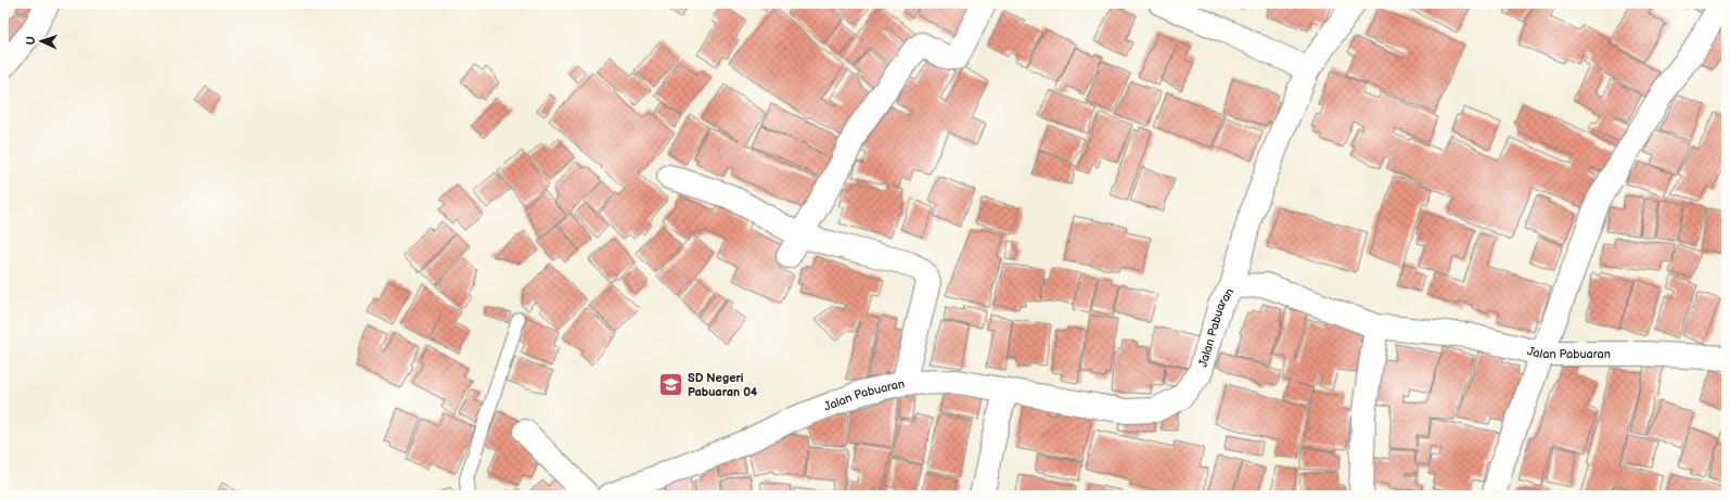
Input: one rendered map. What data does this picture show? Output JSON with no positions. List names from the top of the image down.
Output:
{
  "streets": {
    "street": ["Jalan Pabuaran"]
  },
  "places": {
    "school or university": ["SD Negeri Pabuaran 04"]
  },
  "north": "left"
}
